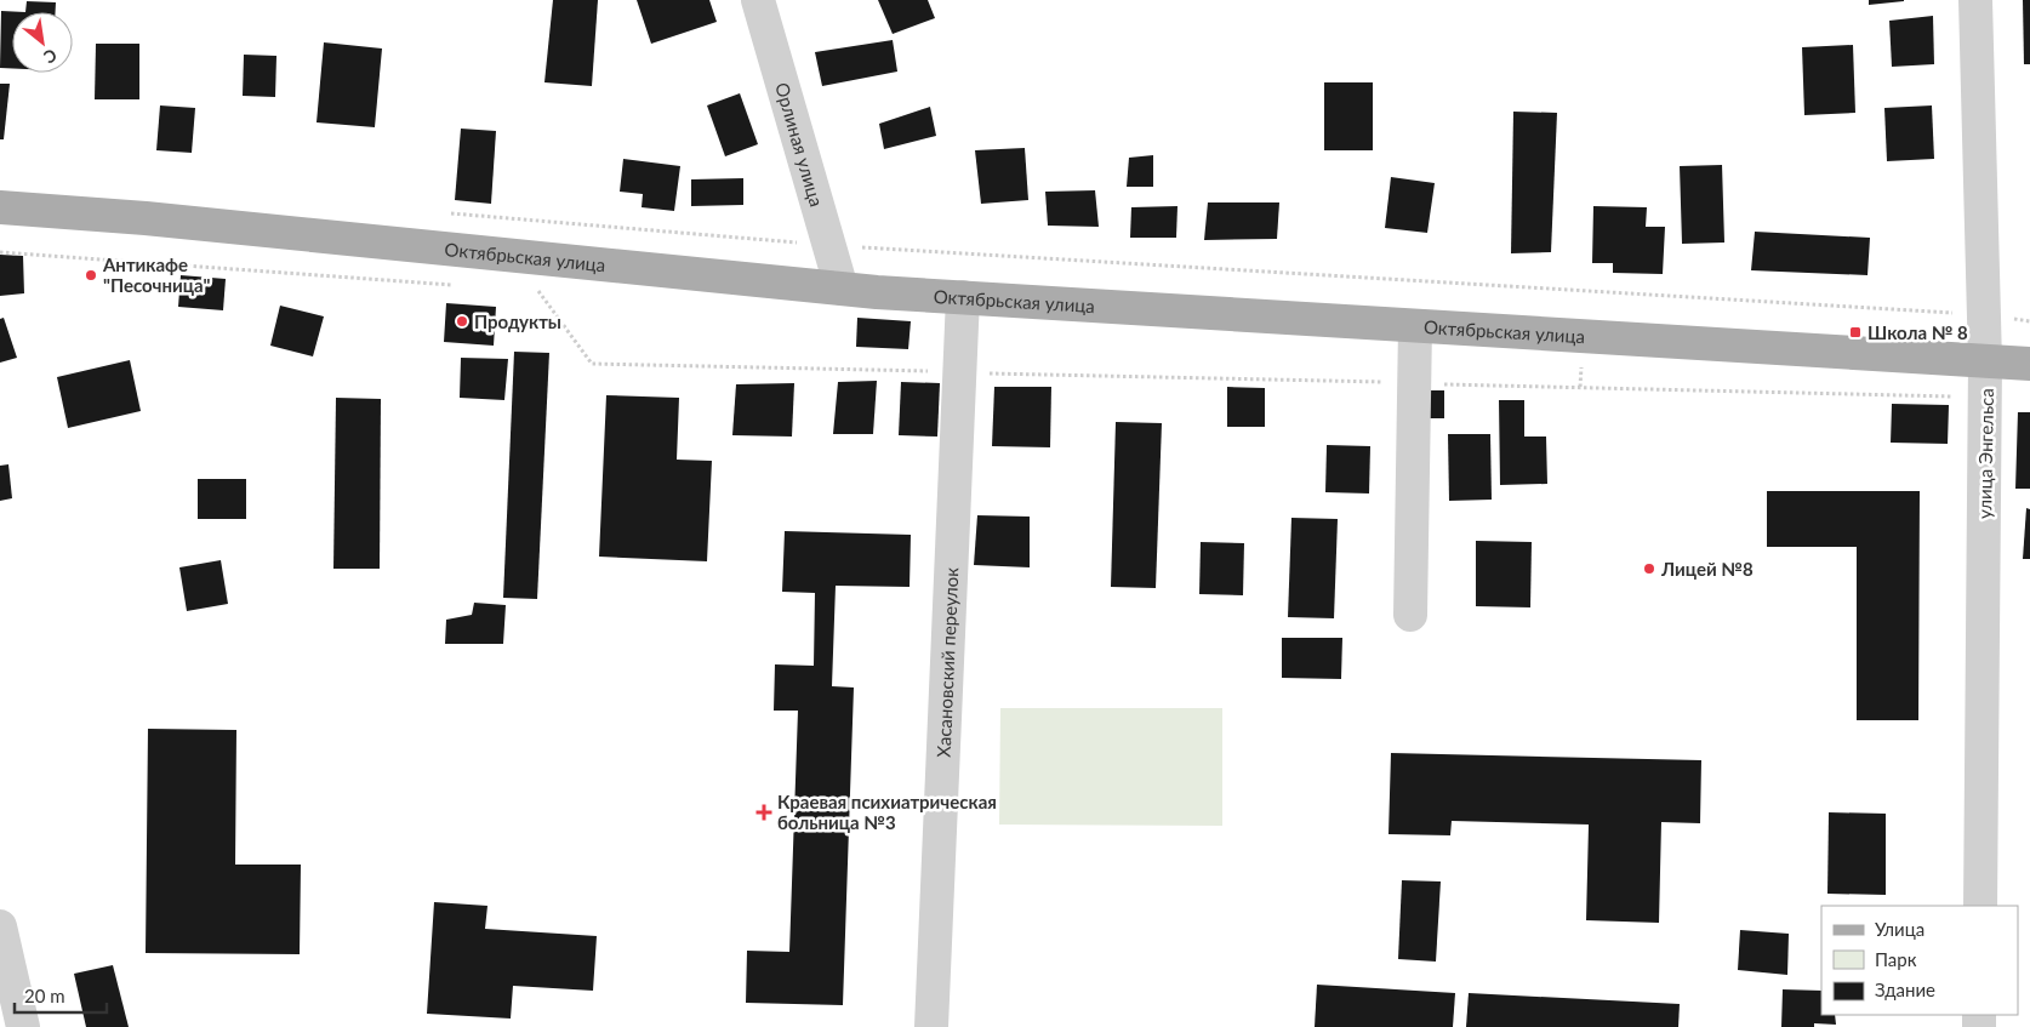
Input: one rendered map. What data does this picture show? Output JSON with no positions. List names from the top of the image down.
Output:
{
  "streets": {
    "main road": ["Октябрьская улица"],
    "street": ["Орлиная улица", "улица Энгельса", "Хасановский переулок"]
  },
  "crossings": [
    ["Орлиная улица", "Октябрьская улица"],
    ["Октябрьская улица", "улица Энгельса"],
    ["Октябрьская улица", "Хасановский переулок"]
  ],
  "places": {
    "other": ["Антикафе \"Песочница\"", "Продукты", "Лицей №8"],
    "transit": ["Школа № 8"],
    "health": ["Краевая психиатрическая больница №3"]
  },
  "legend": ["Улица", "Парк", "Здание"],
  "scale_bar": "20 m",
  "north": "bottom right"
}
